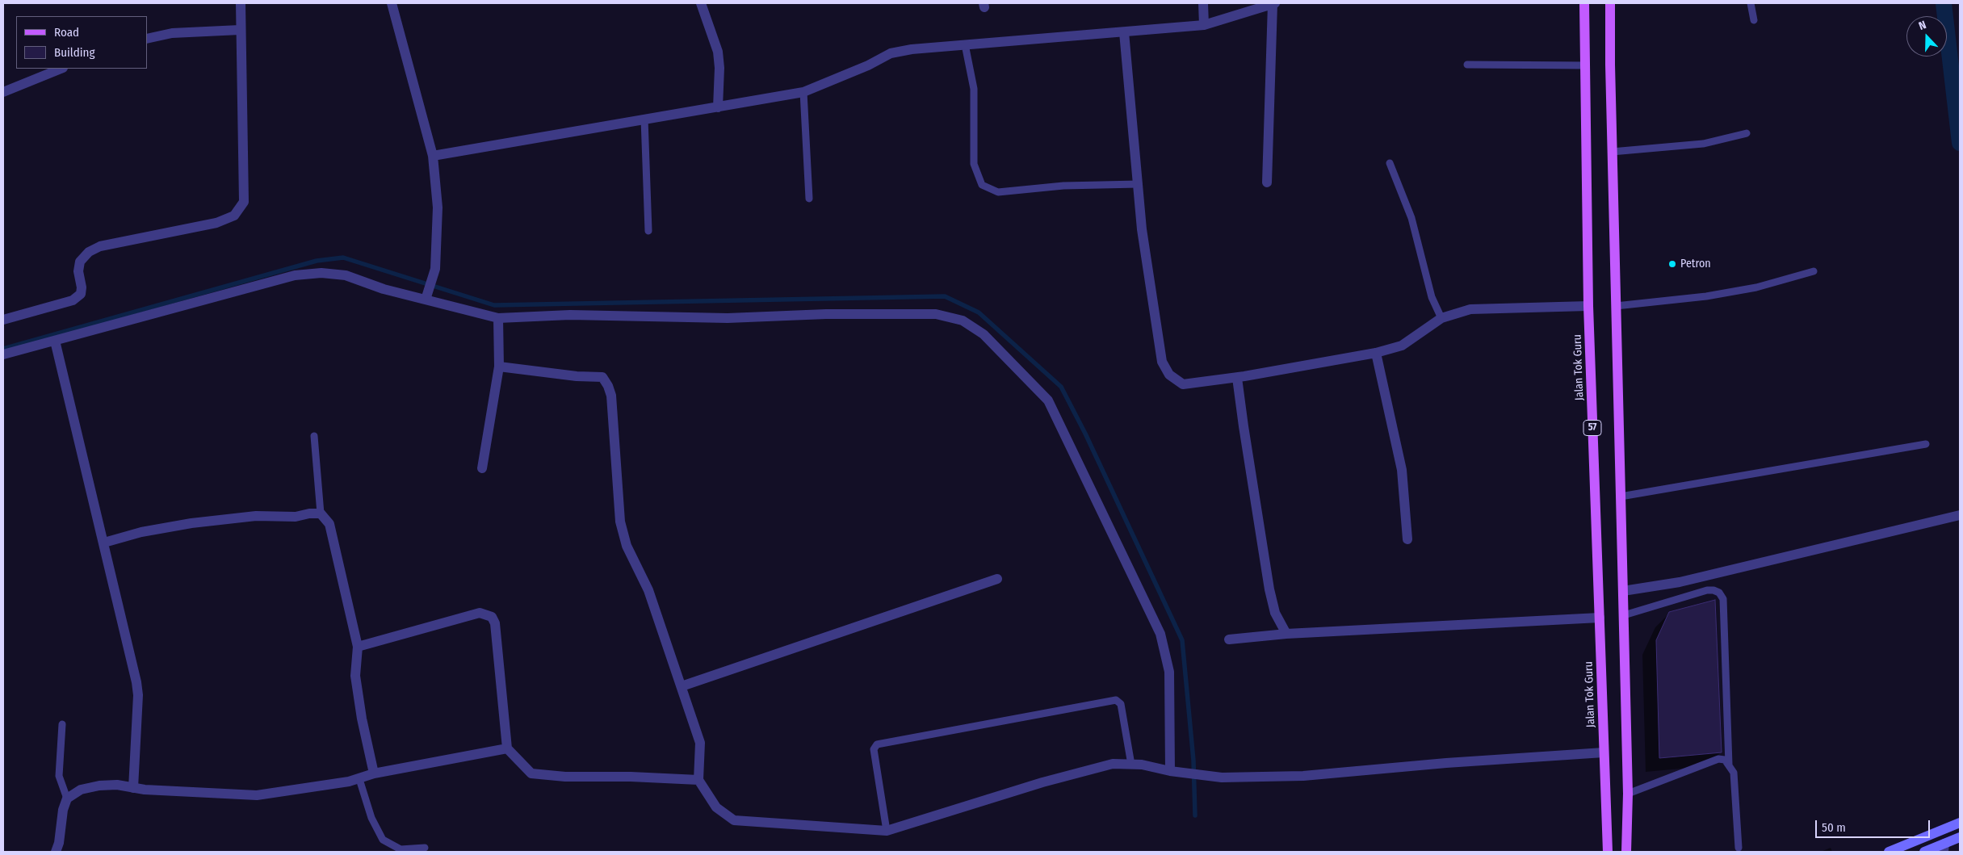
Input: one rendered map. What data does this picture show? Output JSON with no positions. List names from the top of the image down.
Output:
{
  "streets": {
    "main road": ["Jalan Tok Guru", "57"]
  },
  "places": ["Petron"],
  "legend": ["Road", "Building"],
  "scale_bar": "50 m",
  "north": "top"
}
